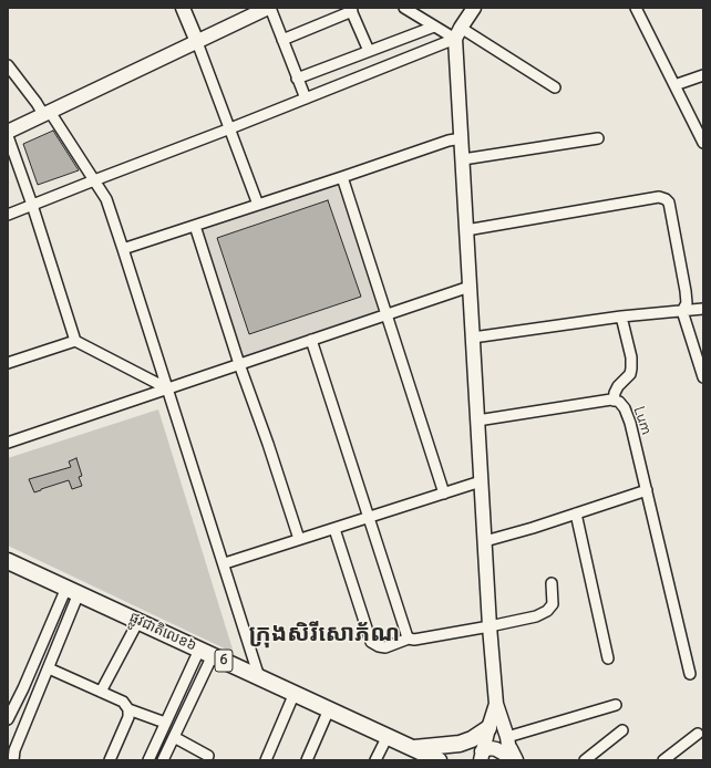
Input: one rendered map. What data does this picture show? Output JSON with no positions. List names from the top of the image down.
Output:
{
  "streets": {
    "highway": ["ផ្លូវជាតិលេខ៦", "6"],
    "street": ["Lum"]
  },
  "districts": ["ក្រុងសិរីសោភ័ណ"]
}
